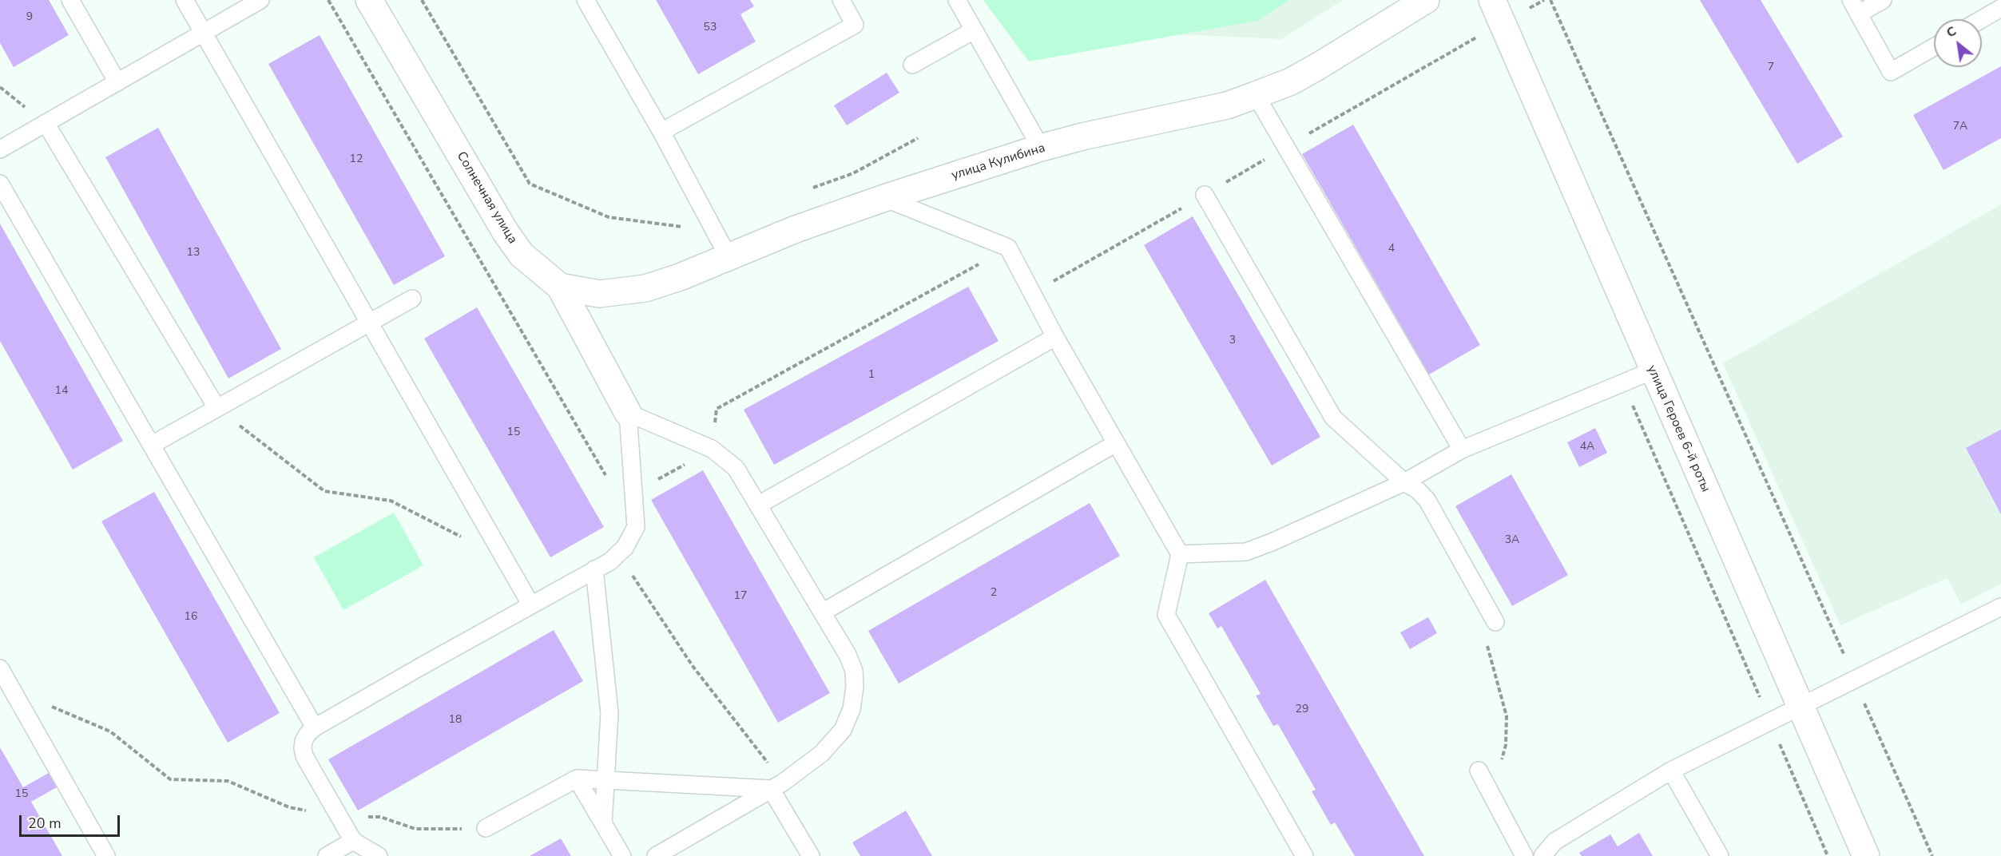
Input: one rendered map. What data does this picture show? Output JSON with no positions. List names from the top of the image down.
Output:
{
  "streets": {
    "street": ["улица Кулибина", "Солнечная улица", "улица Героев 6-й роты"]
  },
  "crossings": [
    ["улица Кулибина", "Солнечная улица"]
  ],
  "house_numbers": [
    "9",
    "53",
    "7",
    "7А",
    "12",
    "4",
    "13",
    "3",
    "1",
    "14",
    "15",
    "4А",
    "3А",
    "2",
    "17",
    "16",
    "29",
    "18",
    "15"
  ],
  "scale_bar": "20 m",
  "north": "top left"
}
